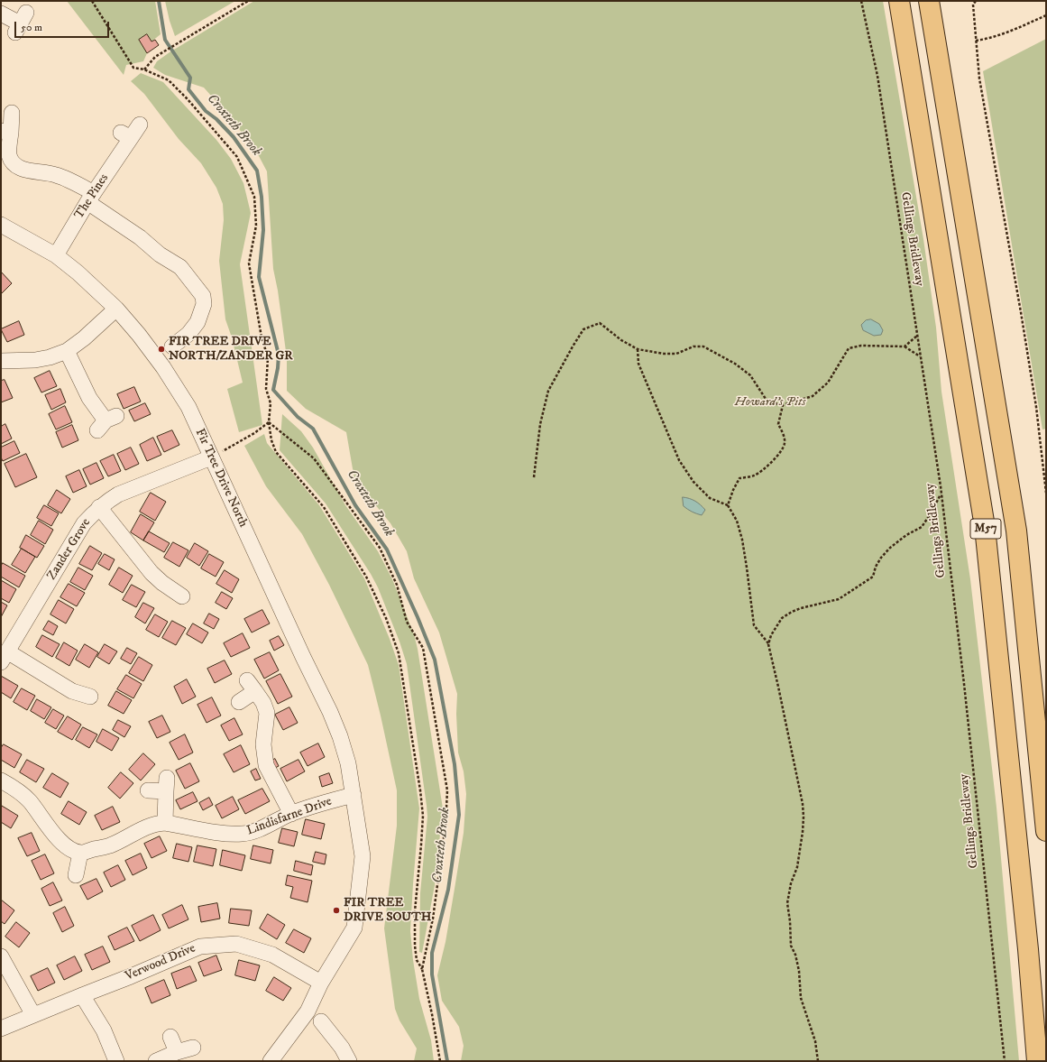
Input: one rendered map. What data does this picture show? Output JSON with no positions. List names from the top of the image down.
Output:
{
  "streets": {
    "highway": ["M57"],
    "street": [
      "The Pines",
      "Fir Tree Drive North",
      "Zander Grove",
      "Lindisfarne Drive",
      "Verwood Drive"
    ],
    "path": ["Gellings Bridleway"]
  },
  "crossings": [
    ["The Pines", "Fir Tree Drive North"],
    ["Fir Tree Drive North", "Zander Grove"],
    ["Fir Tree Drive North", "Lindisfarne Drive"]
  ],
  "water": ["Croxteth Brook"],
  "parks": ["Howard's Pits"],
  "places": ["FIR TREE DRIVE NORTH/ZANDER GR", "FIR TREE DRIVE SOUTH"],
  "scale_bar": "50 m"
}
